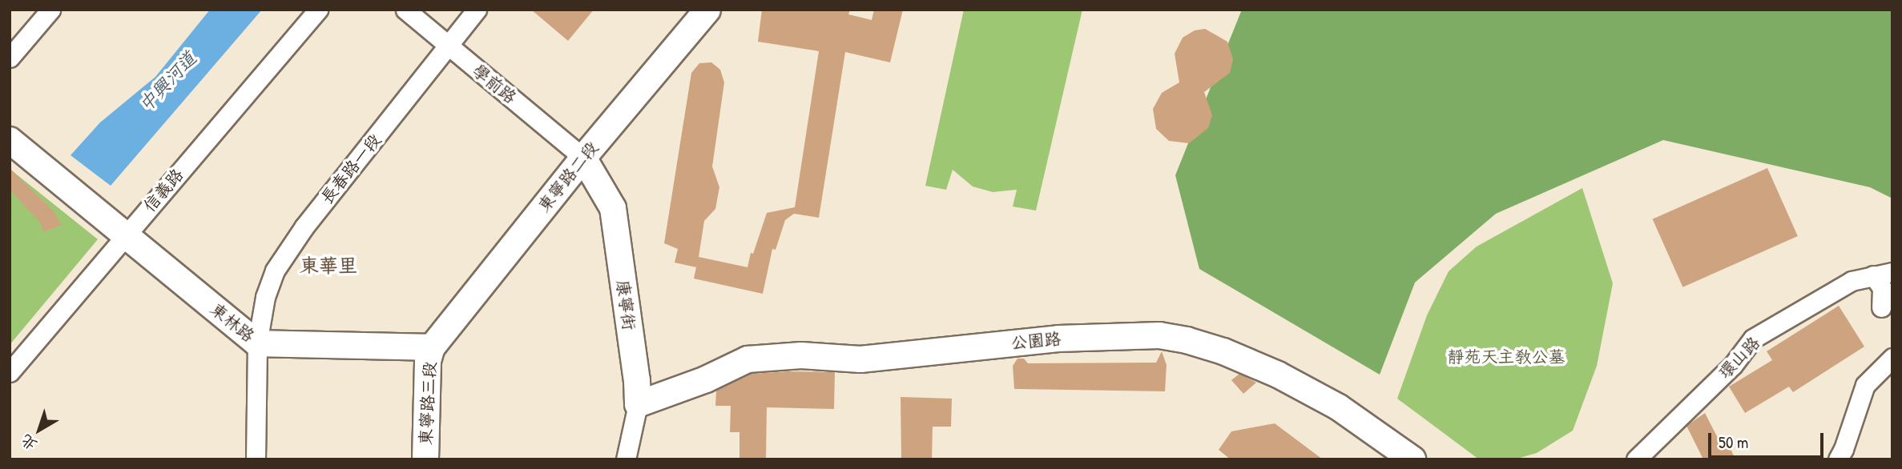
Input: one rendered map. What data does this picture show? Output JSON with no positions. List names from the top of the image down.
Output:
{
  "streets": {
    "street": [
      "學前路",
      "長春路一段",
      "東寧路二段",
      "信義路",
      "康寧街",
      "東林路",
      "公園路",
      "環山路",
      "東寧路三段"
    ]
  },
  "crossings": [
    ["學前路", "長春路一段"],
    ["學前路", "東寧路二段"],
    ["學前路", "康寧街"],
    ["長春路一段", "東林路"],
    ["東寧路二段", "康寧街"],
    ["東寧路二段", "東林路"],
    ["東寧路二段", "東寧路三段"],
    ["信義路", "東林路"],
    ["康寧街", "公園路"],
    ["東林路", "東寧路三段"]
  ],
  "districts": ["東華里"],
  "water": ["中興河道"],
  "parks": ["靜苑天主教公墓"],
  "scale_bar": "50 m",
  "north": "bottom left"
}
